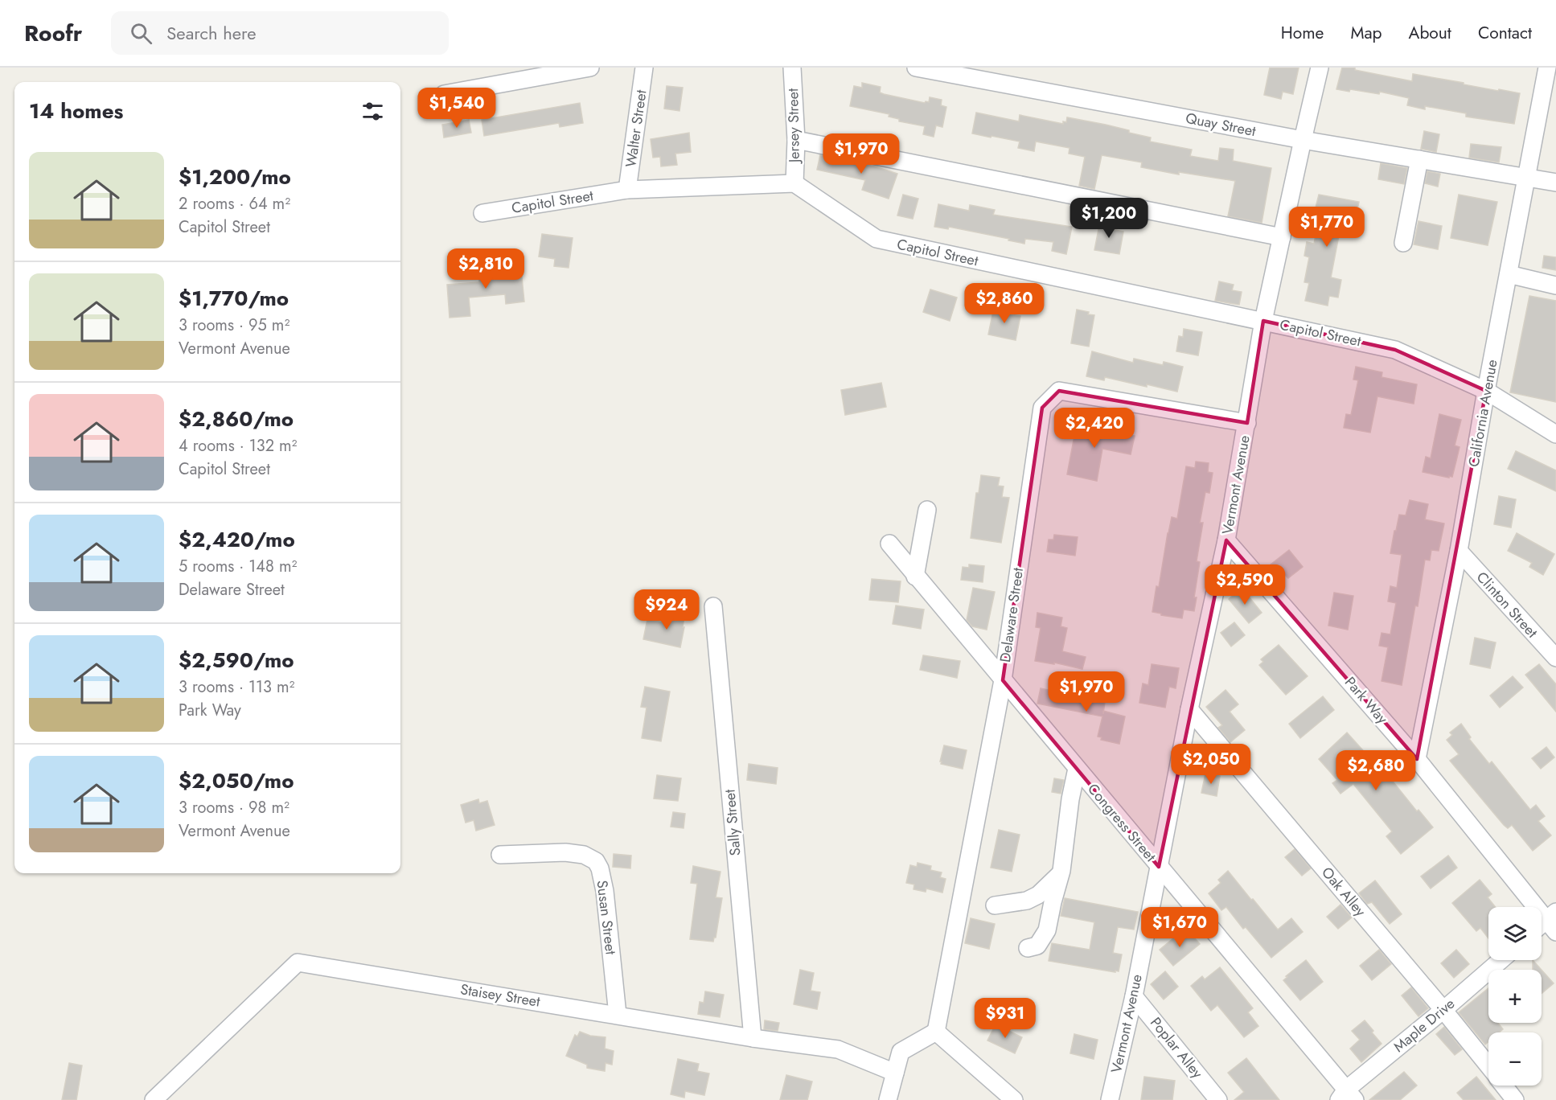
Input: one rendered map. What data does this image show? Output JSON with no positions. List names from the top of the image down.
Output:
{
  "streets": {
    "street": [
      "Quay Street",
      "Jersey Street",
      "Walter Street",
      "Capitol Street",
      "California Avenue",
      "Vermont Avenue",
      "Clinton Street",
      "Delaware Street",
      "Park Way",
      "Sally Street",
      "Congress Street",
      "Oak Alley",
      "Susan Street",
      "Staisey Street",
      "Maple Drive",
      "Poplar Alley"
    ]
  },
  "crossings": [
    ["Quay Street", "California Avenue"],
    ["Quay Street", "Vermont Avenue"],
    ["Jersey Street", "Capitol Street"],
    ["Walter Street", "Capitol Street"],
    ["Capitol Street", "California Avenue"],
    ["Capitol Street", "Vermont Avenue"],
    ["California Avenue", "Clinton Street"],
    ["California Avenue", "Park Way"],
    ["Vermont Avenue", "Delaware Street"],
    ["Vermont Avenue", "Park Way"],
    ["Vermont Avenue", "Congress Street"],
    ["Vermont Avenue", "Oak Alley"],
    ["Vermont Avenue", "Poplar Alley"],
    ["Delaware Street", "Congress Street"],
    ["Sally Street", "Staisey Street"],
    ["Congress Street", "Maple Drive"],
    ["Oak Alley", "Maple Drive"],
    ["Susan Street", "Staisey Street"]
  ],
  "page": {
    "header": "Roofr",
    "search": "Search here",
    "nav": [
      "Home",
      "Map",
      "About",
      "Contact"
    ],
    "heading": "14 homes",
    "price": [
      "$1,540",
      "$1,970",
      "$1,200",
      "$1,770",
      "$2,810",
      "$2,860",
      "$2,420",
      "$2,590",
      "$924",
      "$1,970",
      "$2,050",
      "$2,680",
      "$1,670",
      "$931"
    ],
    "list": [
      {
        "name": "$1,200/mo",
        "note": "2 rooms · 64 m² · Capitol Street"
      },
      {
        "name": "$1,770/mo",
        "note": "3 rooms · 95 m² · Vermont Avenue"
      },
      {
        "name": "$2,860/mo",
        "note": "4 rooms · 132 m² · Capitol Street"
      },
      {
        "name": "$2,420/mo",
        "note": "5 rooms · 148 m² · Delaware Street"
      },
      {
        "name": "$2,590/mo",
        "note": "3 rooms · 113 m² · Park Way"
      },
      {
        "name": "$2,050/mo",
        "note": "3 rooms · 98 m² · Vermont Avenue"
      }
    ],
    "map_buttons": ["+", "−"]
  }
}
